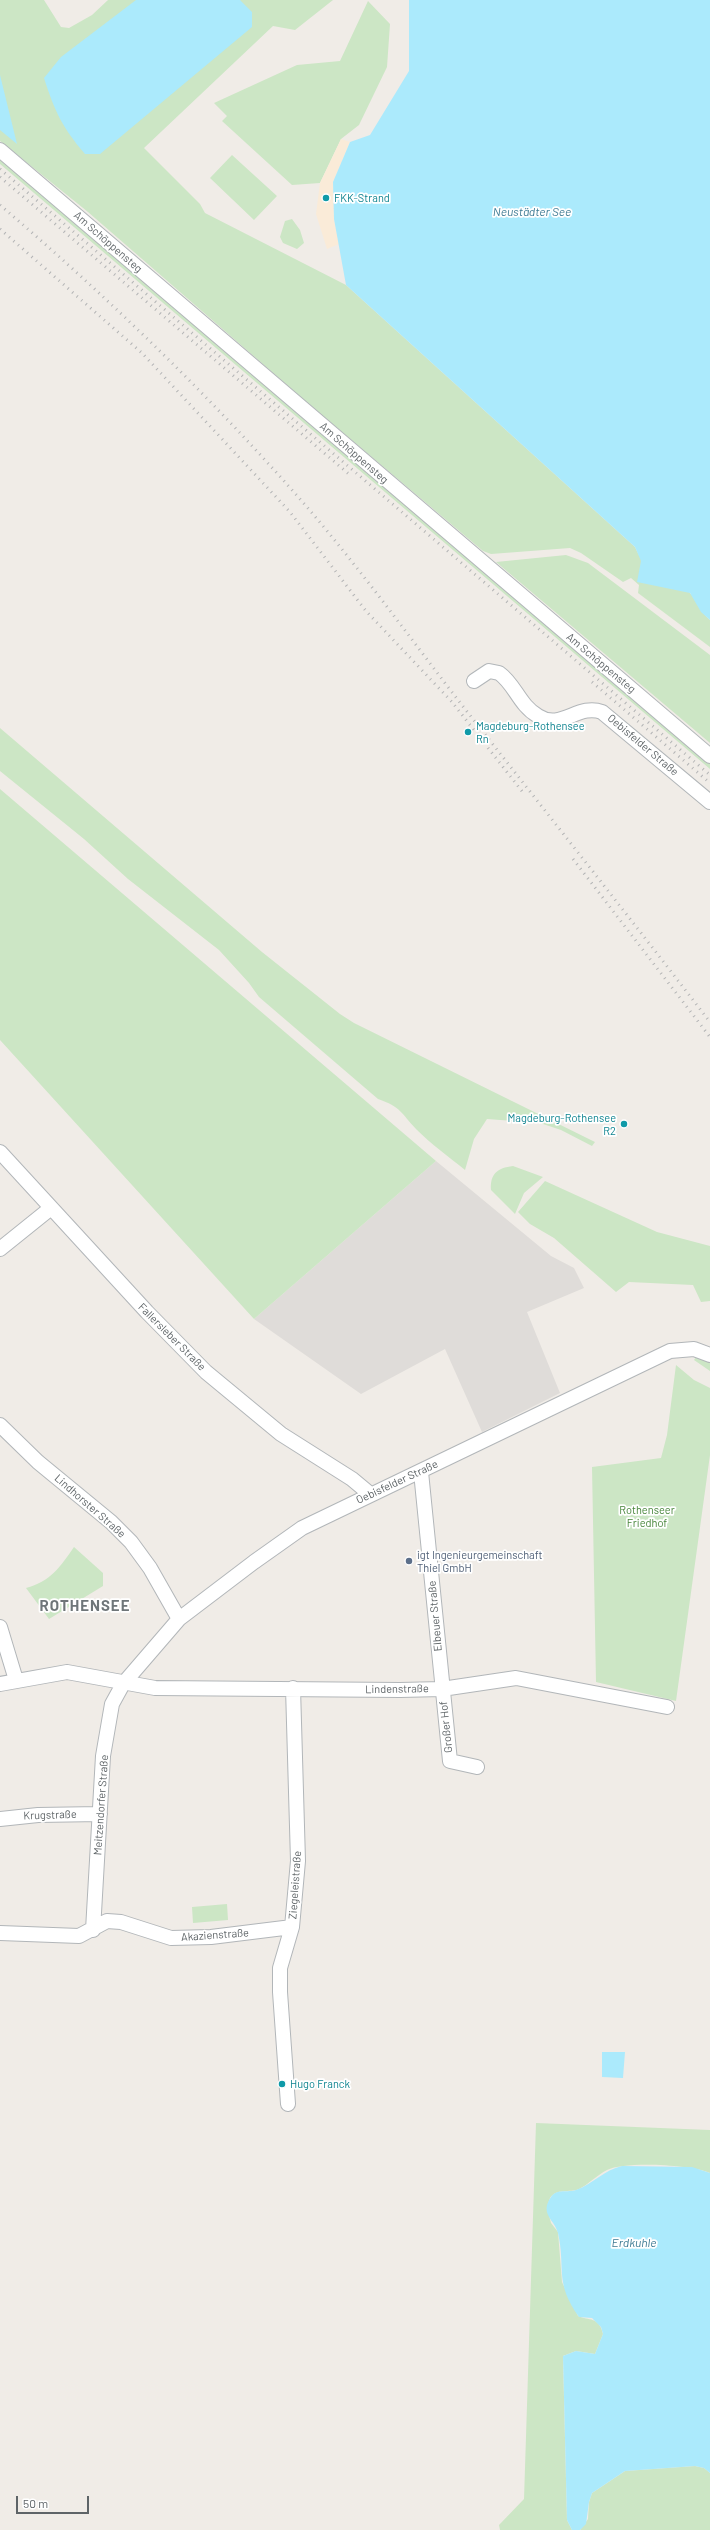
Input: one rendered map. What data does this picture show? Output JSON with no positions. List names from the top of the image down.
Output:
{
  "streets": {
    "street": [
      "Am Schöppensteg",
      "Oebisfelder Straße",
      "Fallersleber Straße",
      "Lindhorster Straße",
      "Elbeuer Straße",
      "Lindenstraße",
      "Großer Hof",
      "Meitzendorfer Straße",
      "Krugstraße",
      "Ziegeleistraße",
      "Akazienstraße"
    ]
  },
  "crossings": [
    ["Oebisfelder Straße", "Fallersleber Straße"],
    ["Oebisfelder Straße", "Lindhorster Straße"],
    ["Oebisfelder Straße", "Elbeuer Straße"],
    ["Oebisfelder Straße", "Lindenstraße"],
    ["Oebisfelder Straße", "Meitzendorfer Straße"],
    ["Elbeuer Straße", "Lindenstraße"],
    ["Elbeuer Straße", "Großer Hof"],
    ["Lindenstraße", "Großer Hof"],
    ["Lindenstraße", "Meitzendorfer Straße"],
    ["Lindenstraße", "Ziegeleistraße"],
    ["Meitzendorfer Straße", "Krugstraße"],
    ["Meitzendorfer Straße", "Akazienstraße"],
    ["Ziegeleistraße", "Akazienstraße"]
  ],
  "districts": ["ROTHENSEE"],
  "water": ["Neustädter See", "Erdkuhle"],
  "parks": ["Rothenseer Friedhof"],
  "places": [
    "FKK-Strand",
    "Magdeburg-Rothensee Rn",
    "Magdeburg-Rothensee R2",
    "igt Ingenieurgemeinschaft Thiel GmbH",
    "Hugo Franck"
  ],
  "scale_bar": "50 m"
}
